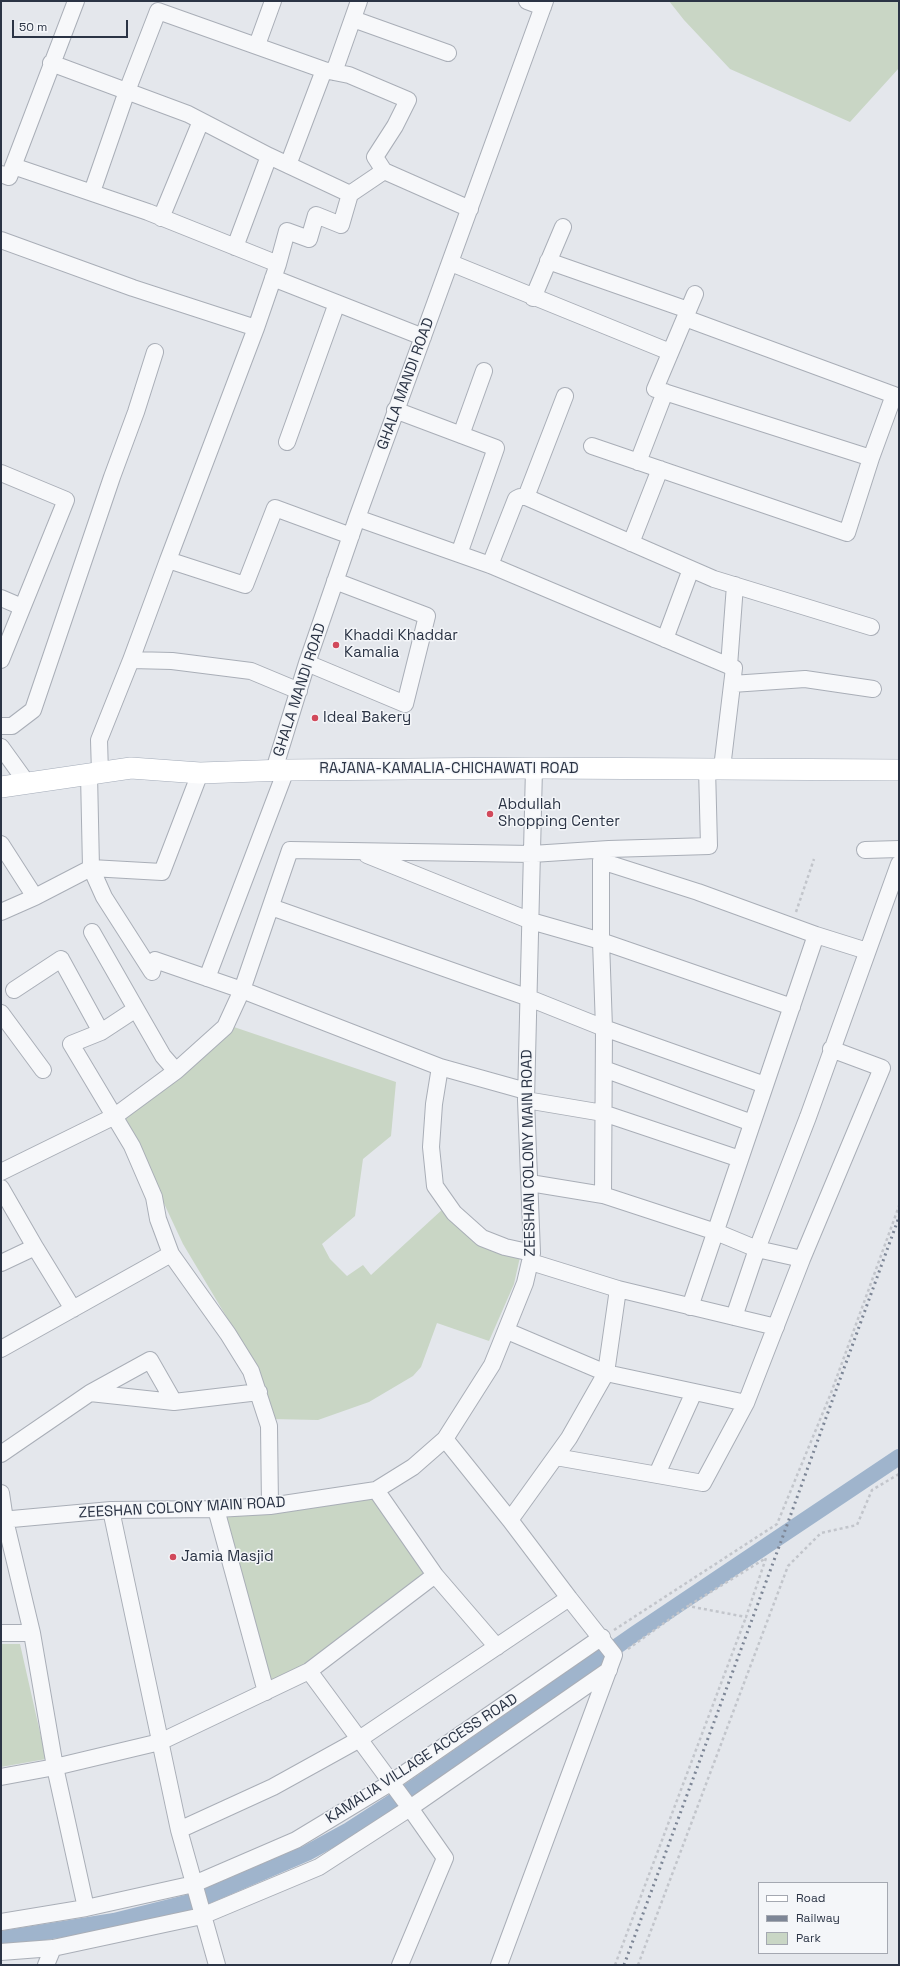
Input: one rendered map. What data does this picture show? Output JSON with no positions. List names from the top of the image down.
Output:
{
  "streets": {
    "main road": ["RAJANA-KAMALIA-CHICHAWATI ROAD"],
    "street": ["GHALA MANDI ROAD", "ZEESHAN COLONY MAIN ROAD", "KAMALIA VILLAGE ACCESS ROAD"]
  },
  "crossings": [
    ["GHALA MANDI ROAD", "RAJANA-KAMALIA-CHICHAWATI ROAD"],
    ["RAJANA-KAMALIA-CHICHAWATI ROAD", "ZEESHAN COLONY MAIN ROAD"]
  ],
  "places": [
    "Khaddi Khaddar Kamalia",
    "Ideal Bakery",
    "Abdullah Shopping Center",
    "Jamia Masjid"
  ],
  "legend": ["Road", "Railway", "Park"],
  "scale_bar": "50 m"
}
